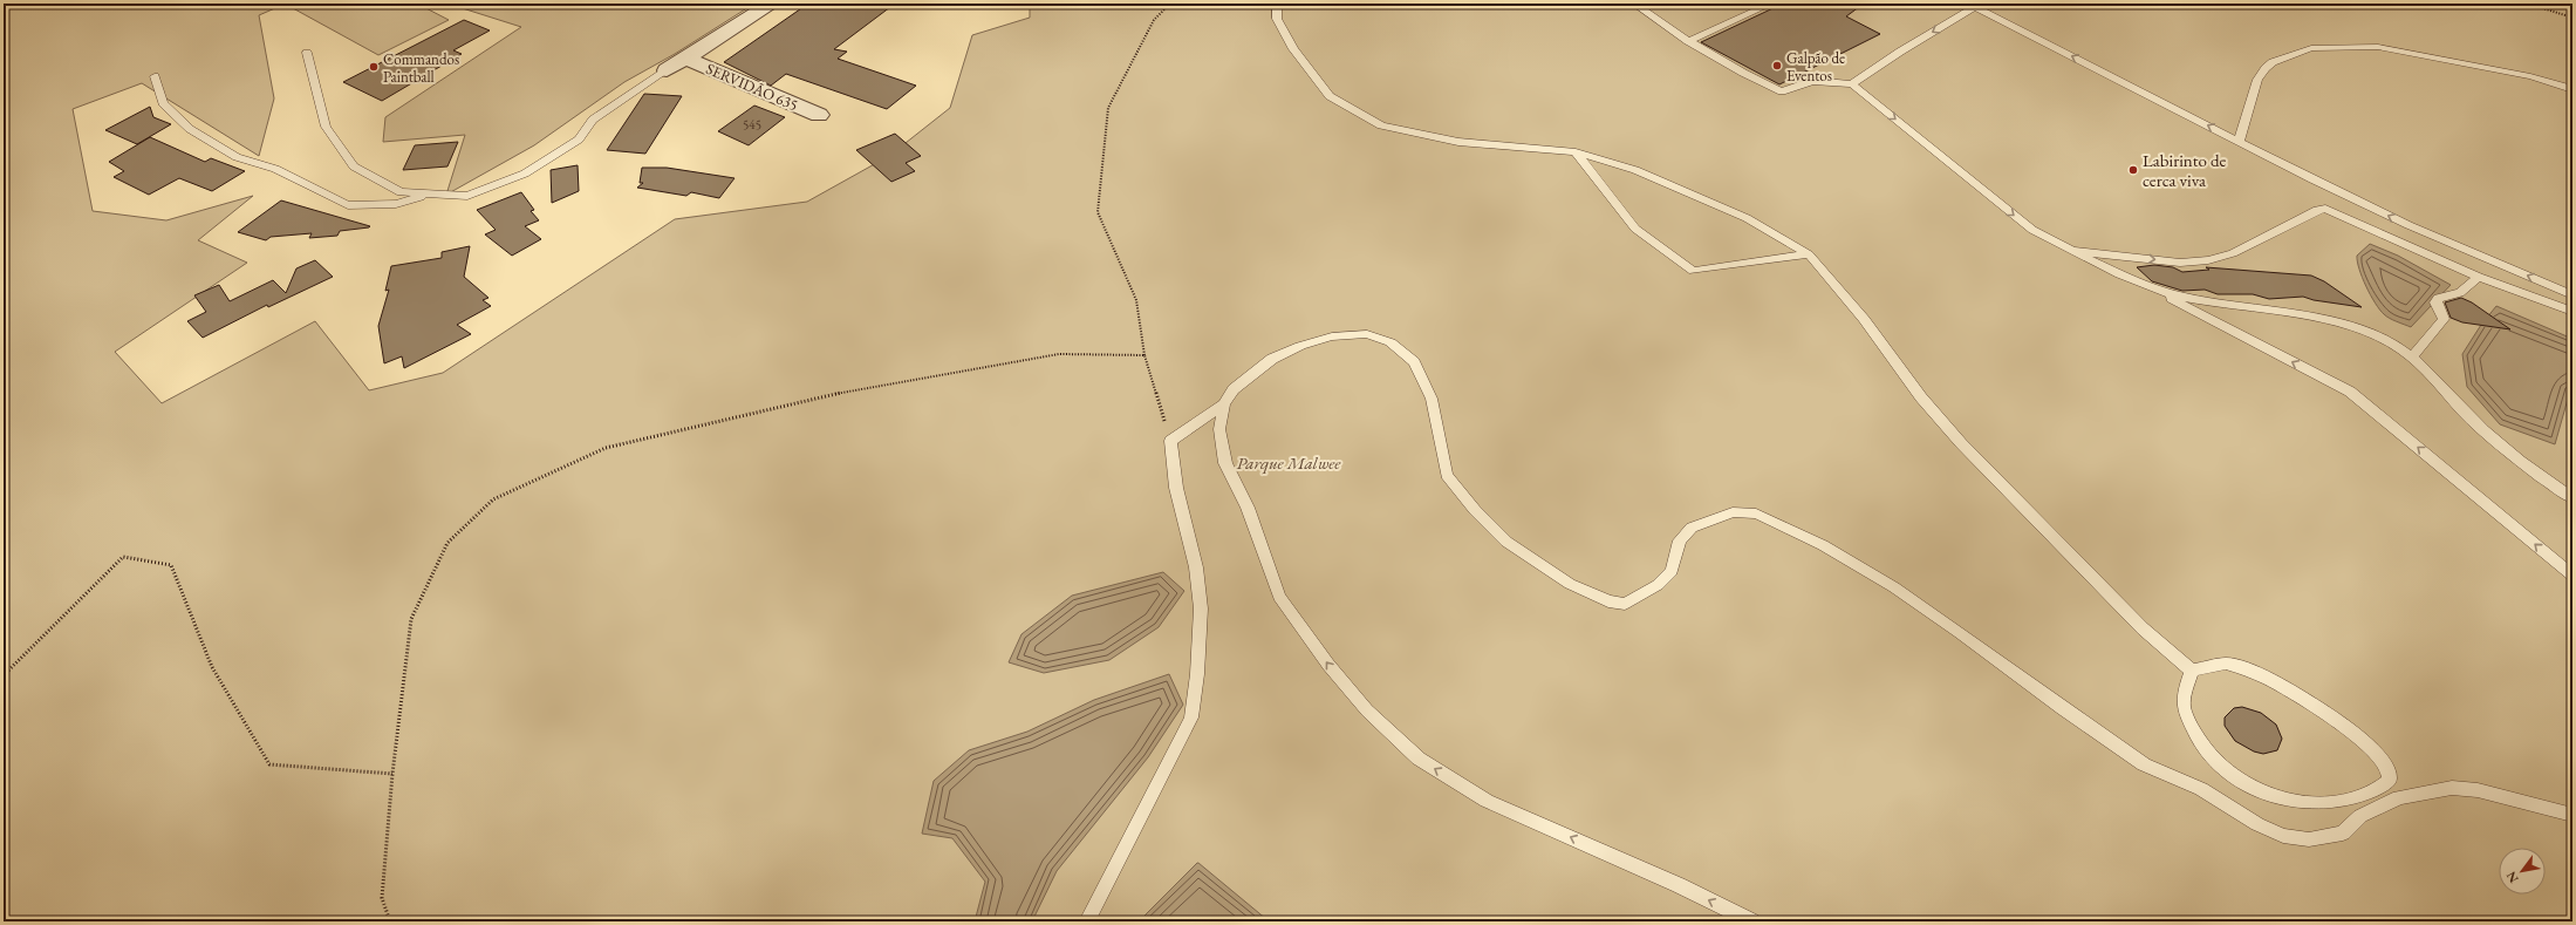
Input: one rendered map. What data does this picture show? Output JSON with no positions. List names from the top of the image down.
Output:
{
  "streets": {
    "street": ["SERVIDÃO 635"]
  },
  "parks": ["Parque Malwee"],
  "places": ["Galpão de Eventos", "Commandos Paintball", "Labirinto de cerca viva"],
  "house_numbers": ["545"],
  "north": "bottom left"
}
